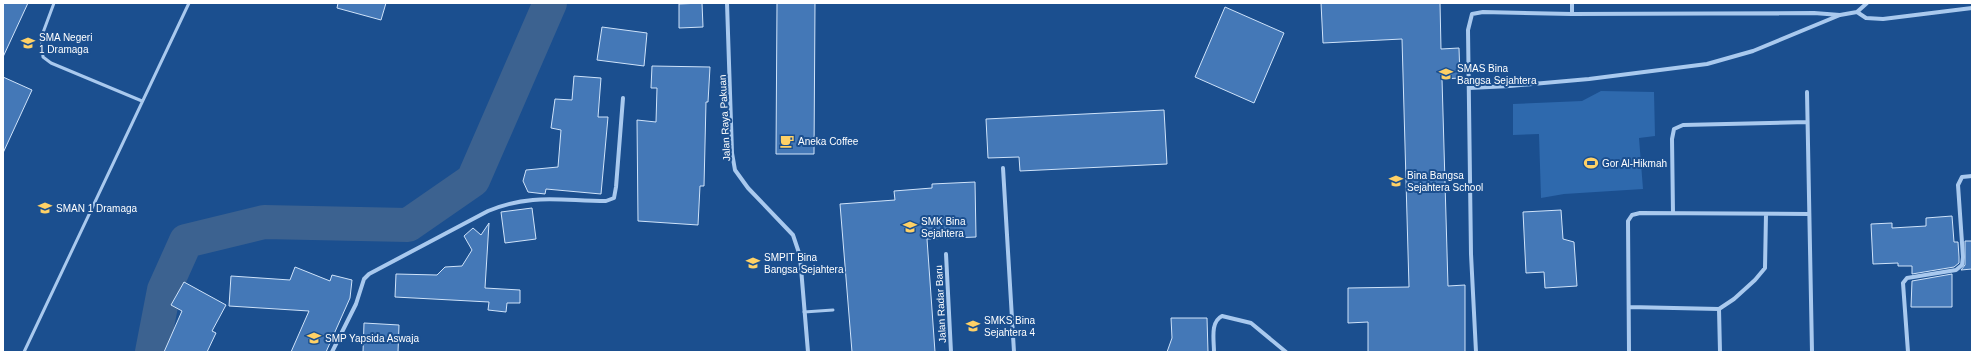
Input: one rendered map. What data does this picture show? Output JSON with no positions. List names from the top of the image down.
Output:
{
  "streets": {
    "street": ["Jalan Raya Pakuan", "Jalan Radar Baru"]
  },
  "places": {
    "school or university": [
      "SMA Negeri 1 Dramaga",
      "SMAS Bina Bangsa Sejahtera",
      "Bina Bangsa Sejahtera School",
      "SMAN 1 Dramaga",
      "SMK Bina Sejahtera",
      "SMPIT Bina Bangsa Sejahtera",
      "SMKS Bina Sejahtera 4",
      "SMP Yapsida Aswaja"
    ],
    "cafe": ["Aneka Coffee"],
    "sports": ["Gor Al-Hikmah"]
  }
}
